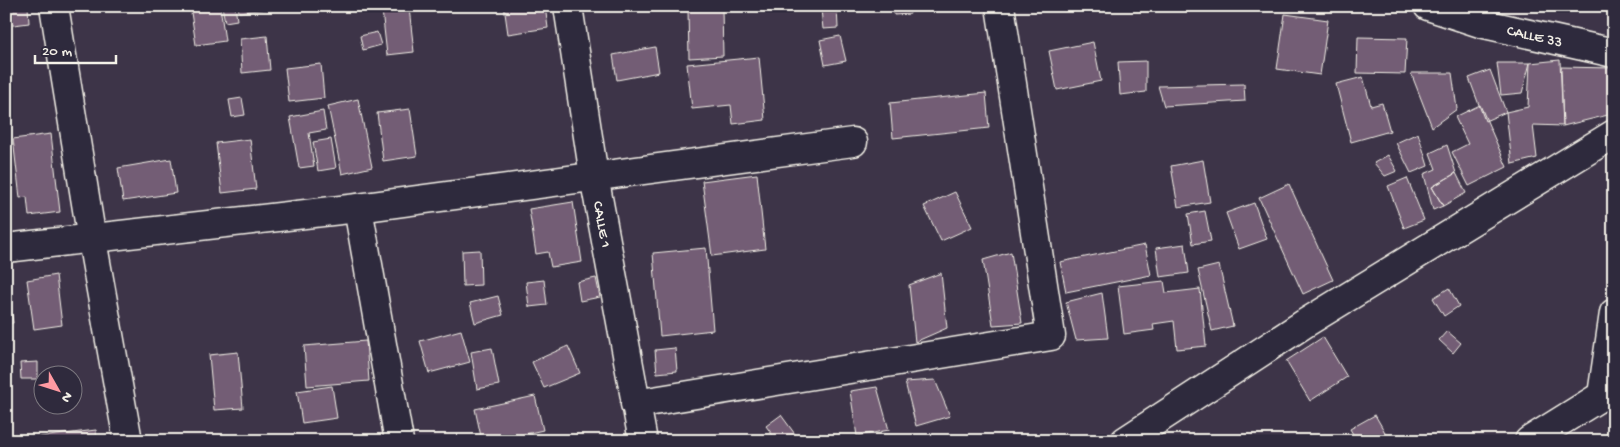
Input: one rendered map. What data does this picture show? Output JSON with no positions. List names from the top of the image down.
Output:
{
  "streets": {
    "street": ["CALLE 33", "CALLE 1"]
  },
  "scale_bar": "20 m",
  "north": "bottom right"
}
